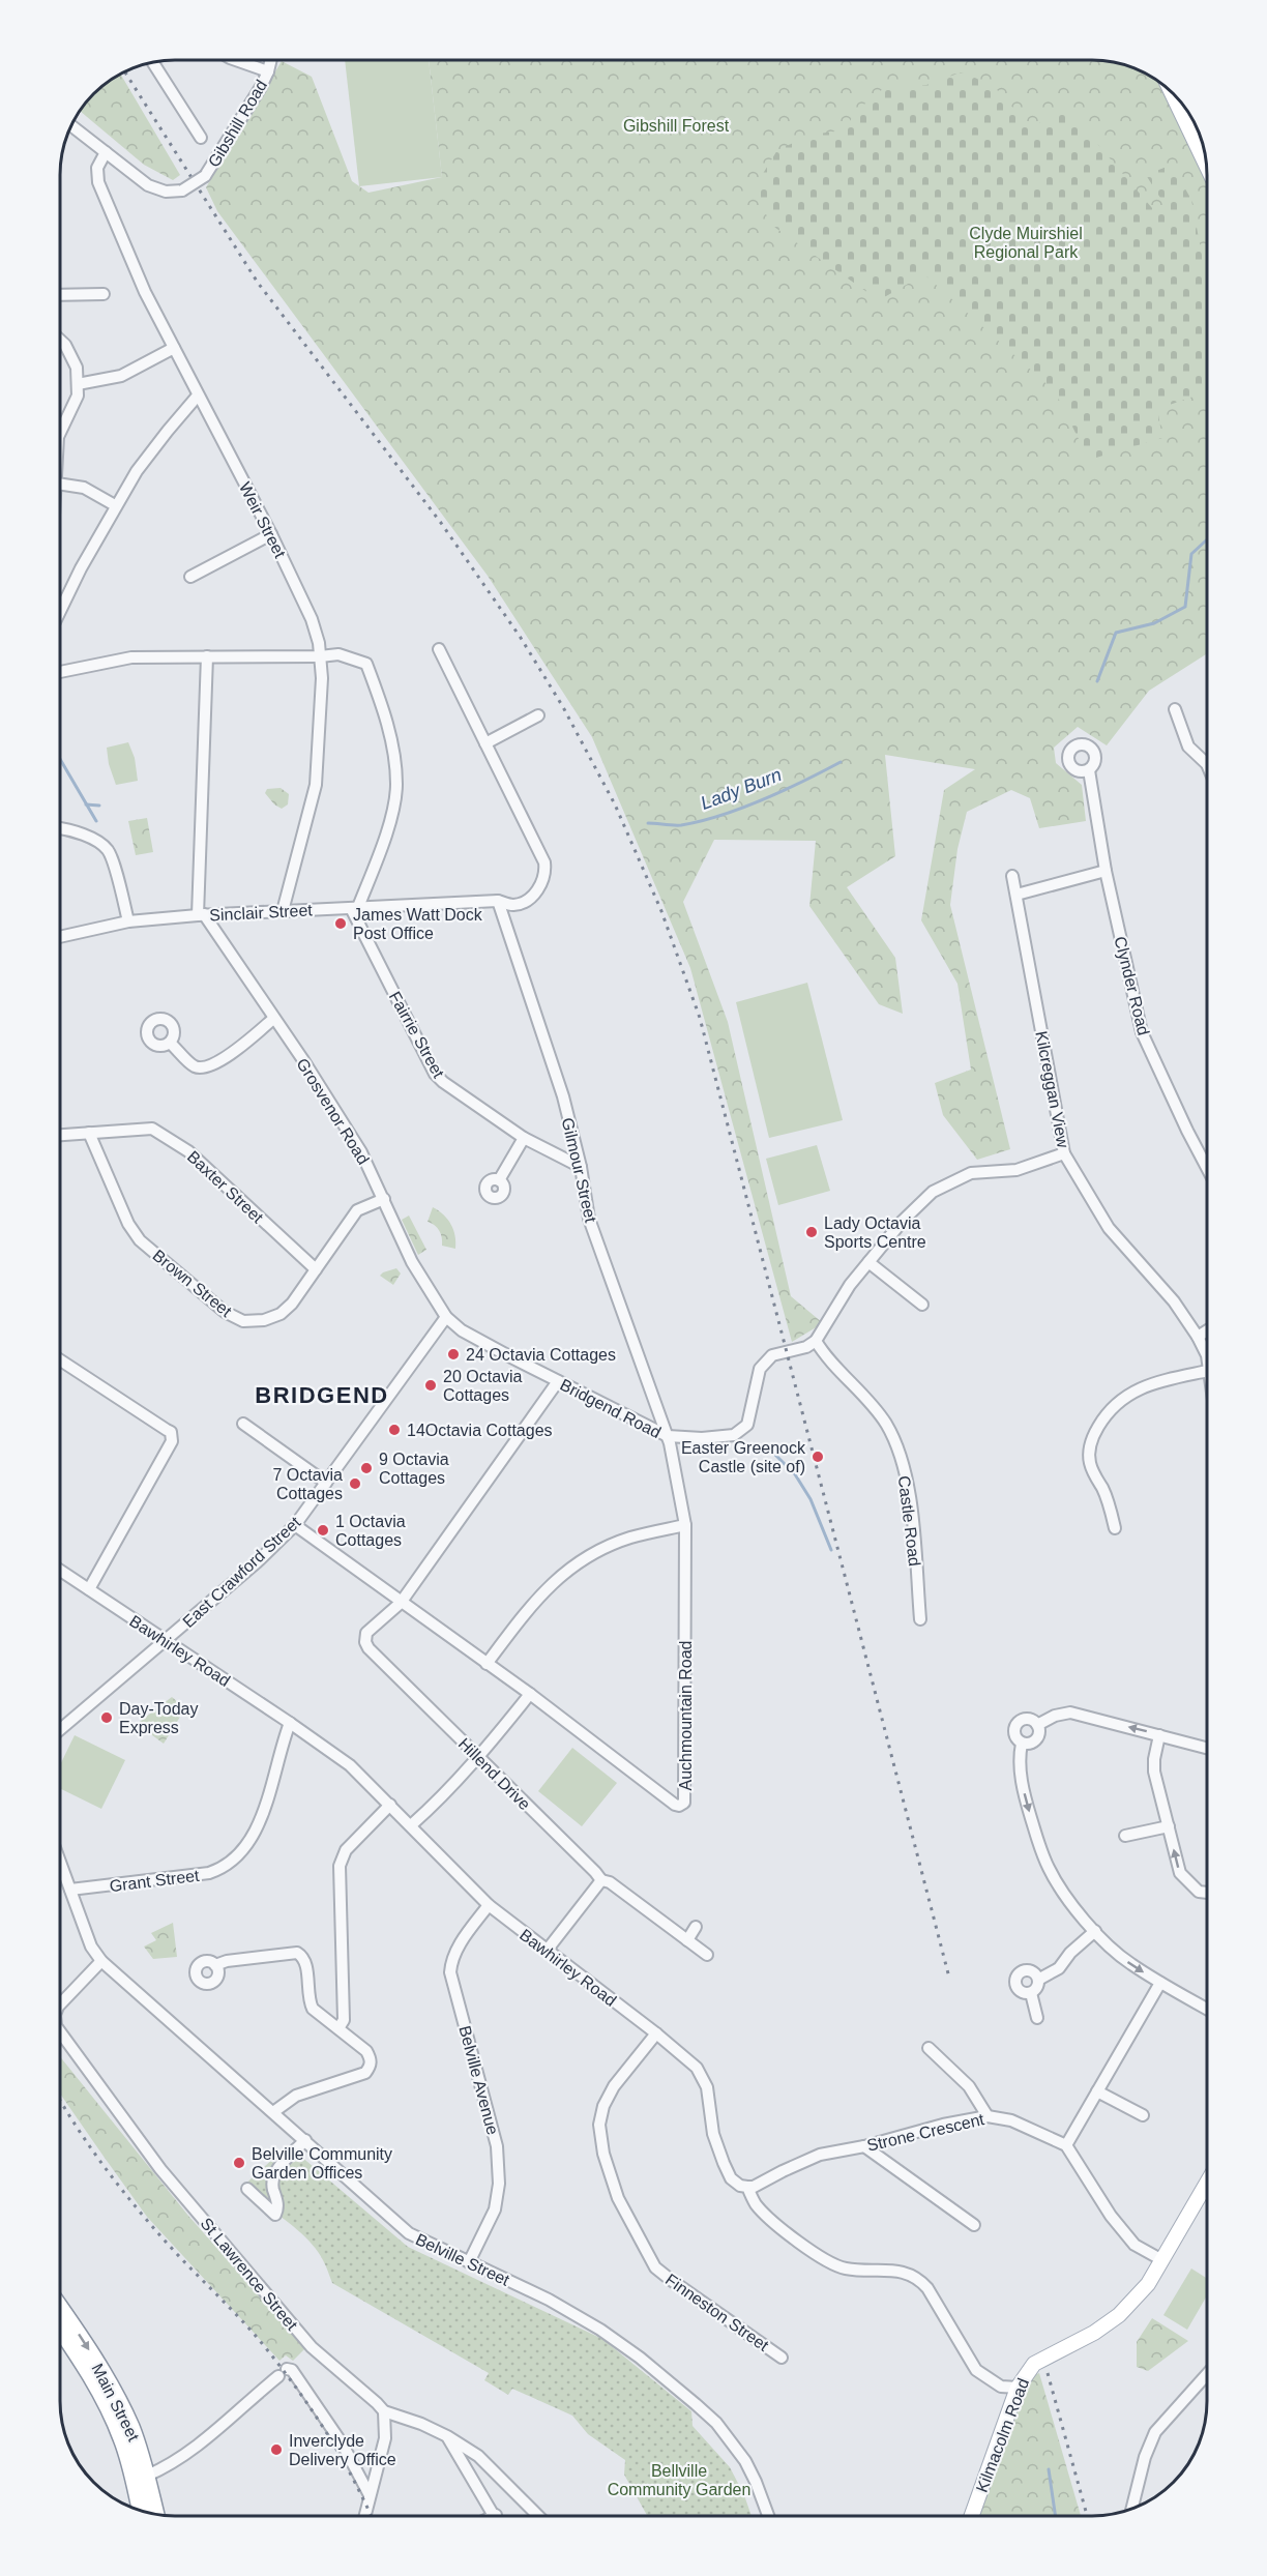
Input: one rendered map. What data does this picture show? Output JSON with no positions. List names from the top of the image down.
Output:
{
  "streets": {
    "highway": ["Main Street"],
    "main road": ["Kilmacolm Road"],
    "street": [
      "Gibshill Road",
      "Weir Street",
      "Sinclair Street",
      "Clynder Road",
      "Fairrie Street",
      "Kilcreggan View",
      "Grosvenor Road",
      "Gilmour Street",
      "Baxter Street",
      "Brown Street",
      "Bridgend Road",
      "Castle Road",
      "East Crawford Street",
      "Bawhirley Road",
      "Auchmountain Road",
      "Hillend Drive",
      "Grant Street",
      "Belville Avenue",
      "Strone Crescent",
      "Belville Street",
      "St Lawrence Street",
      "Finneston Street"
    ]
  },
  "crossings": [
    ["Gibshill Road", "Weir Street"],
    ["Weir Street", "Sinclair Street"],
    ["Sinclair Street", "Fairrie Street"],
    ["Sinclair Street", "Grosvenor Road"],
    ["Sinclair Street", "Gilmour Street"],
    ["Fairrie Street", "Gilmour Street"],
    ["Grosvenor Road", "Brown Street"],
    ["Grosvenor Road", "Bridgend Road"],
    ["Grosvenor Road", "East Crawford Street"],
    ["Gilmour Street", "Bridgend Road"],
    ["Gilmour Street", "Auchmountain Road"],
    ["Baxter Street", "Brown Street"],
    ["Bridgend Road", "Castle Road"],
    ["Bridgend Road", "East Crawford Street"],
    ["Bridgend Road", "Auchmountain Road"],
    ["East Crawford Street", "Bawhirley Road"],
    ["Bawhirley Road", "Grant Street"],
    ["Bawhirley Road", "Belville Avenue"],
    ["Bawhirley Road", "Strone Crescent"],
    ["Bawhirley Road", "Finneston Street"],
    ["Bawhirley Road", "Kilmacolm Road"],
    ["Grant Street", "Belville Street"],
    ["Belville Avenue", "Belville Street"],
    ["Belville Street", "St Lawrence Street"]
  ],
  "districts": ["BRIDGEND"],
  "water": ["Lady Burn"],
  "parks": ["Gibshill Forest", "Clyde Muirshiel Regional Park", "Bellville Community Garden"],
  "places": [
    "James Watt Dock Post Office",
    "Lady Octavia Sports Centre",
    "24 Octavia Cottages",
    "20 Octavia Cottages",
    "14Octavia Cottages",
    "Easter Greenock Castle (site of)",
    "9 Octavia Cottages",
    "7 Octavia Cottages",
    "1 Octavia Cottages",
    "Day-Today Express",
    "Belville Community Garden Offices",
    "Inverclyde Delivery Office"
  ]
}
